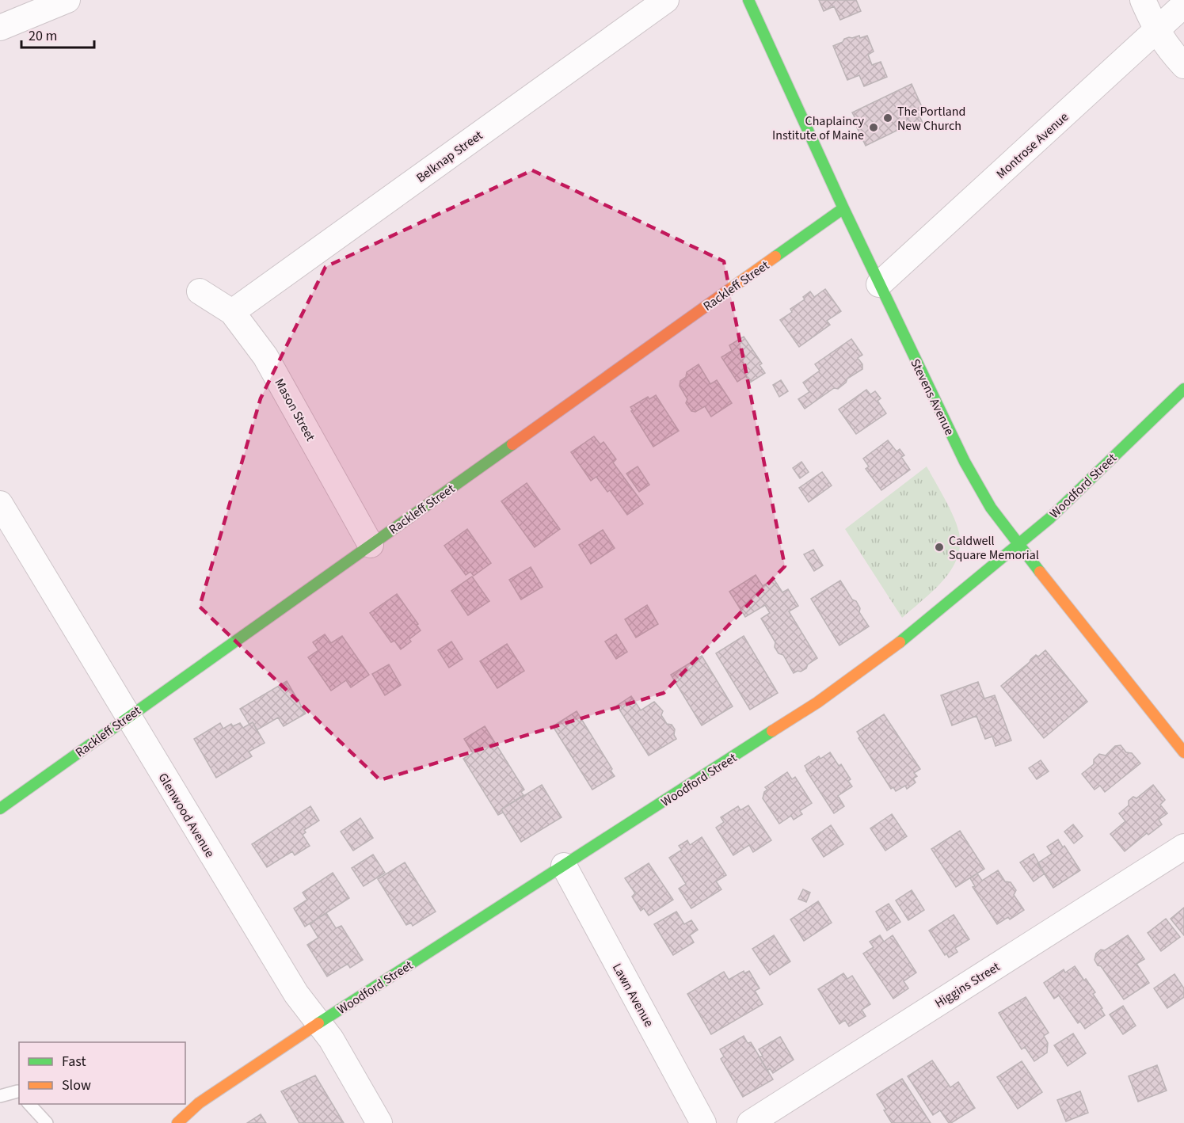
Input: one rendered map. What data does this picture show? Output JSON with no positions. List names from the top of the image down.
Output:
{
  "streets": {
    "main road": ["Rackleff Street", "Stevens Avenue", "Woodford Street"],
    "street": [
      "Montrose Avenue",
      "Belknap Street",
      "Mason Street",
      "Glenwood Avenue",
      "Higgins Street",
      "Lawn Avenue"
    ]
  },
  "crossings": [
    ["Montrose Avenue", "Stevens Avenue"],
    ["Belknap Street", "Mason Street"],
    ["Rackleff Street", "Stevens Avenue"],
    ["Rackleff Street", "Mason Street"],
    ["Rackleff Street", "Glenwood Avenue"],
    ["Stevens Avenue", "Woodford Street"],
    ["Woodford Street", "Glenwood Avenue"],
    ["Woodford Street", "Lawn Avenue"]
  ],
  "places": ["The Portland New Church", "Chaplaincy Institute of Maine", "Caldwell Square Memorial"],
  "legend": ["Fast", "Slow"],
  "scale_bar": "20 m"
}
